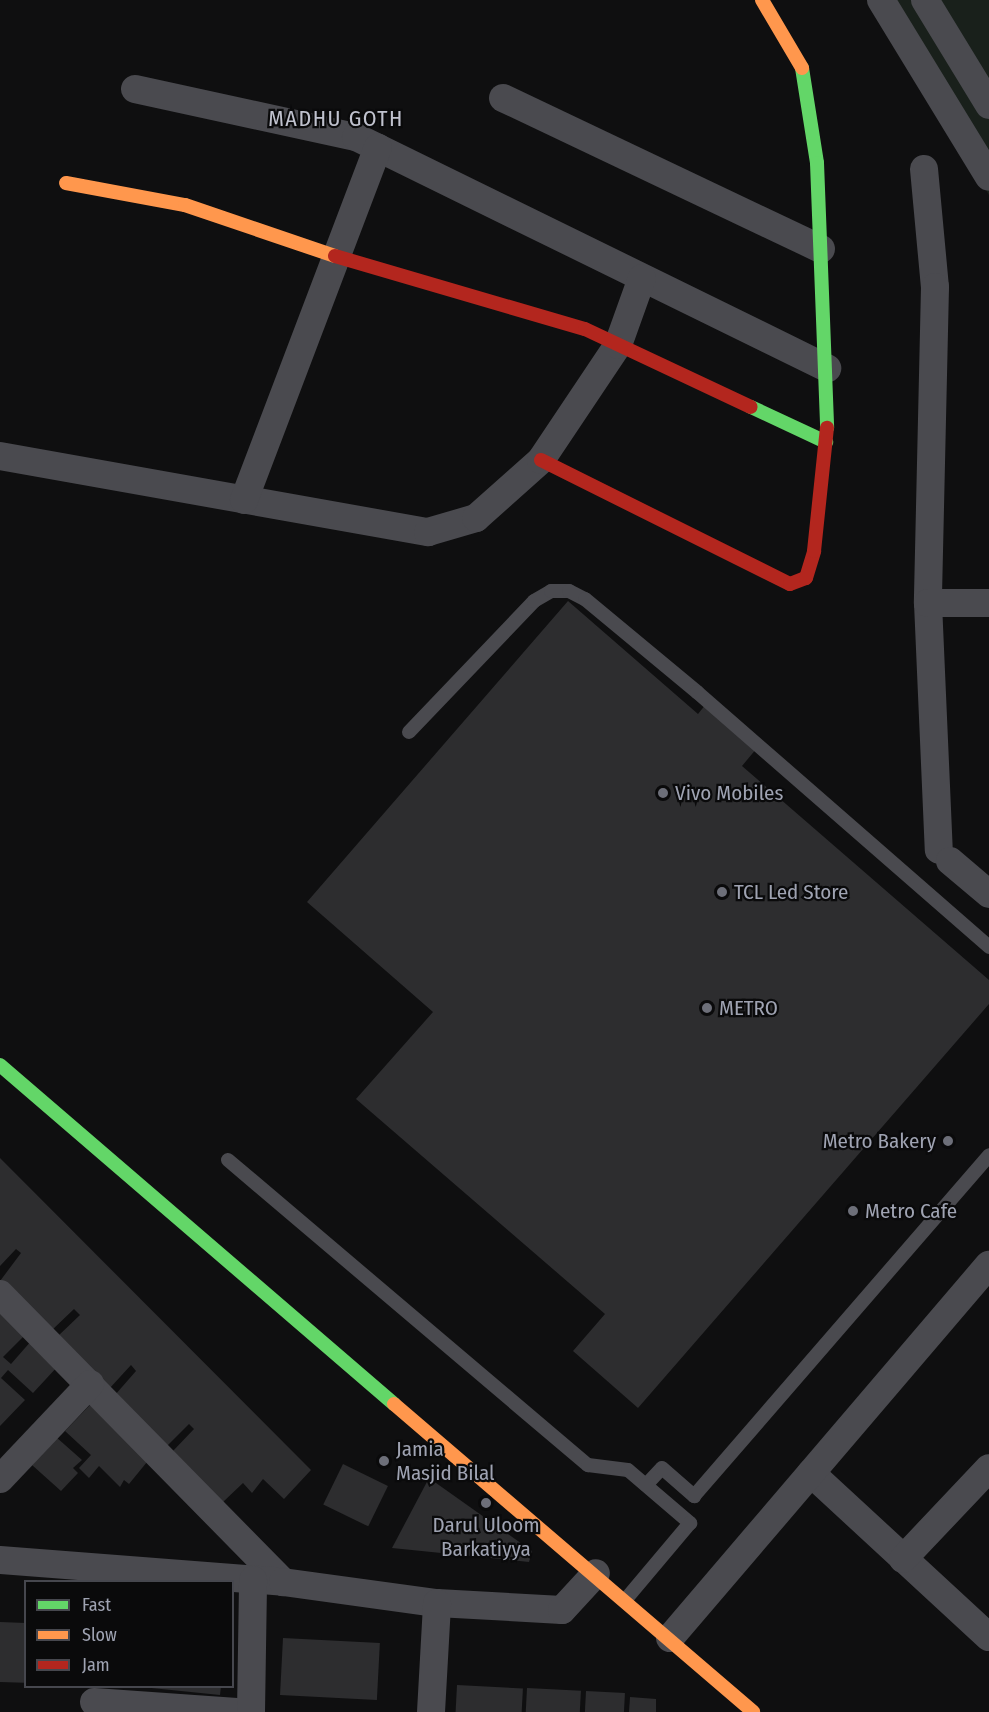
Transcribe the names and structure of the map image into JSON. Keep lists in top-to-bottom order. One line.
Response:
{"districts":["MADHU GOTH"],"places":["Vivo Mobiles","TCL Led Store","METRO","Metro Bakery","Metro Cafe","Jamia Masjid Bilal","Darul Uloom Barkatiyya"],"legend":["Fast","Slow","Jam"]}
